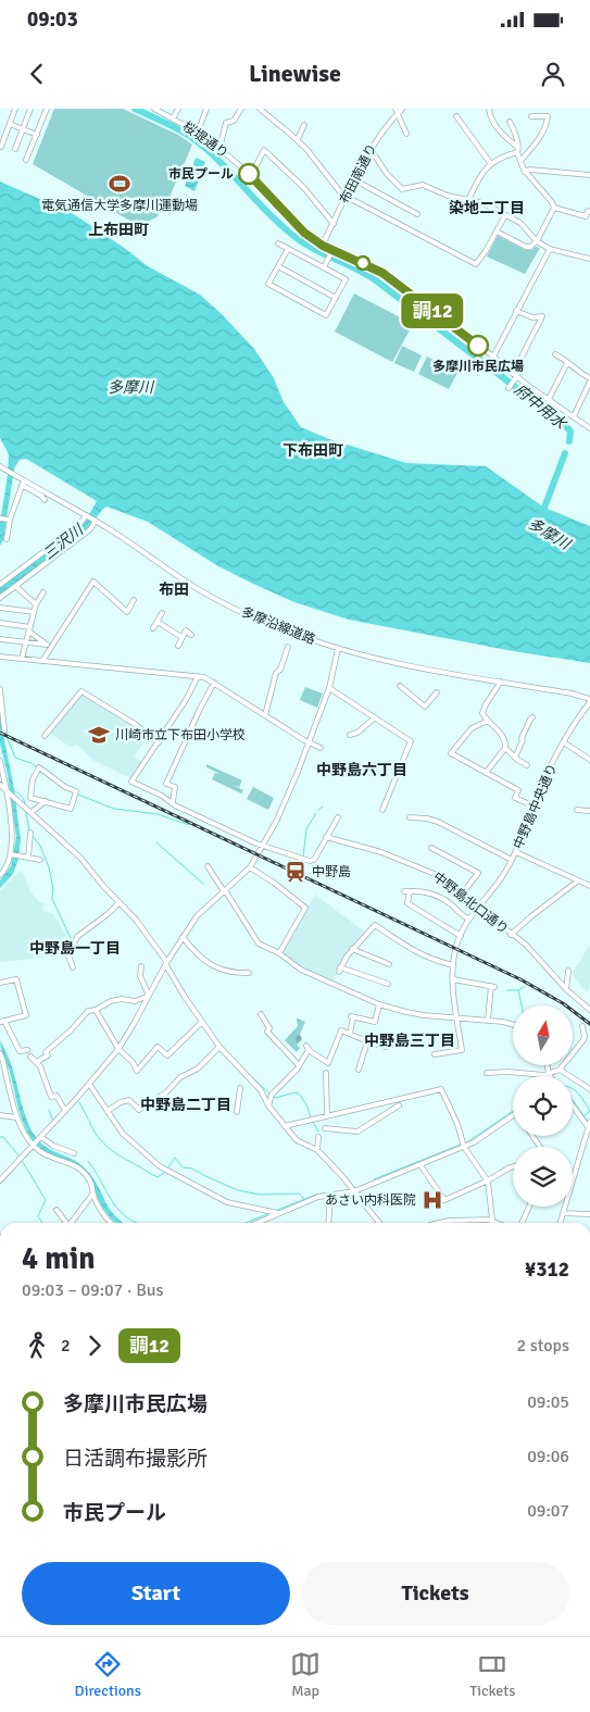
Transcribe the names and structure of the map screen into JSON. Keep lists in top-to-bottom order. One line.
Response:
{"streets":{"street":["桜堤通り","布田南通り","多摩沿線道路","中野島中央通り","中野島北口通り"]},"crossings":[["桜堤通り","布田南通り"],["多摩沿線道路","中野島中央通り"],["中野島中央通り","中野島北口通り"]],"districts":["染地二丁目","上布田町","下布田町","布田","中野島六丁目","中野島一丁目","中野島三丁目","中野島二丁目"],"water":["多摩川","府中用水","三沢川"],"places":{"other":["市民プール","多摩川市民広場"],"sports":["電気通信大学多摩川運動場"],"school or university":["川崎市立下布田小学校"],"station":["中野島"],"hospital":["あさい内科医院"]},"lines":["bus line 調12"],"north":"top","page":{"status":"09:03","header":"Linewise","on_map":"調12","heading":["4 min","09:03 – 09:07 · Bus","¥312"],"legs":["2","調12","2 stops"],"list":[{"name":"多摩川市民広場","value":"09:05"},{"name":"日活調布撮影所","value":"09:06"},{"name":"市民プール","value":"09:07"}],"buttons":["Start","Tickets"],"tabs":["Directions","Map","Tickets"]}}
